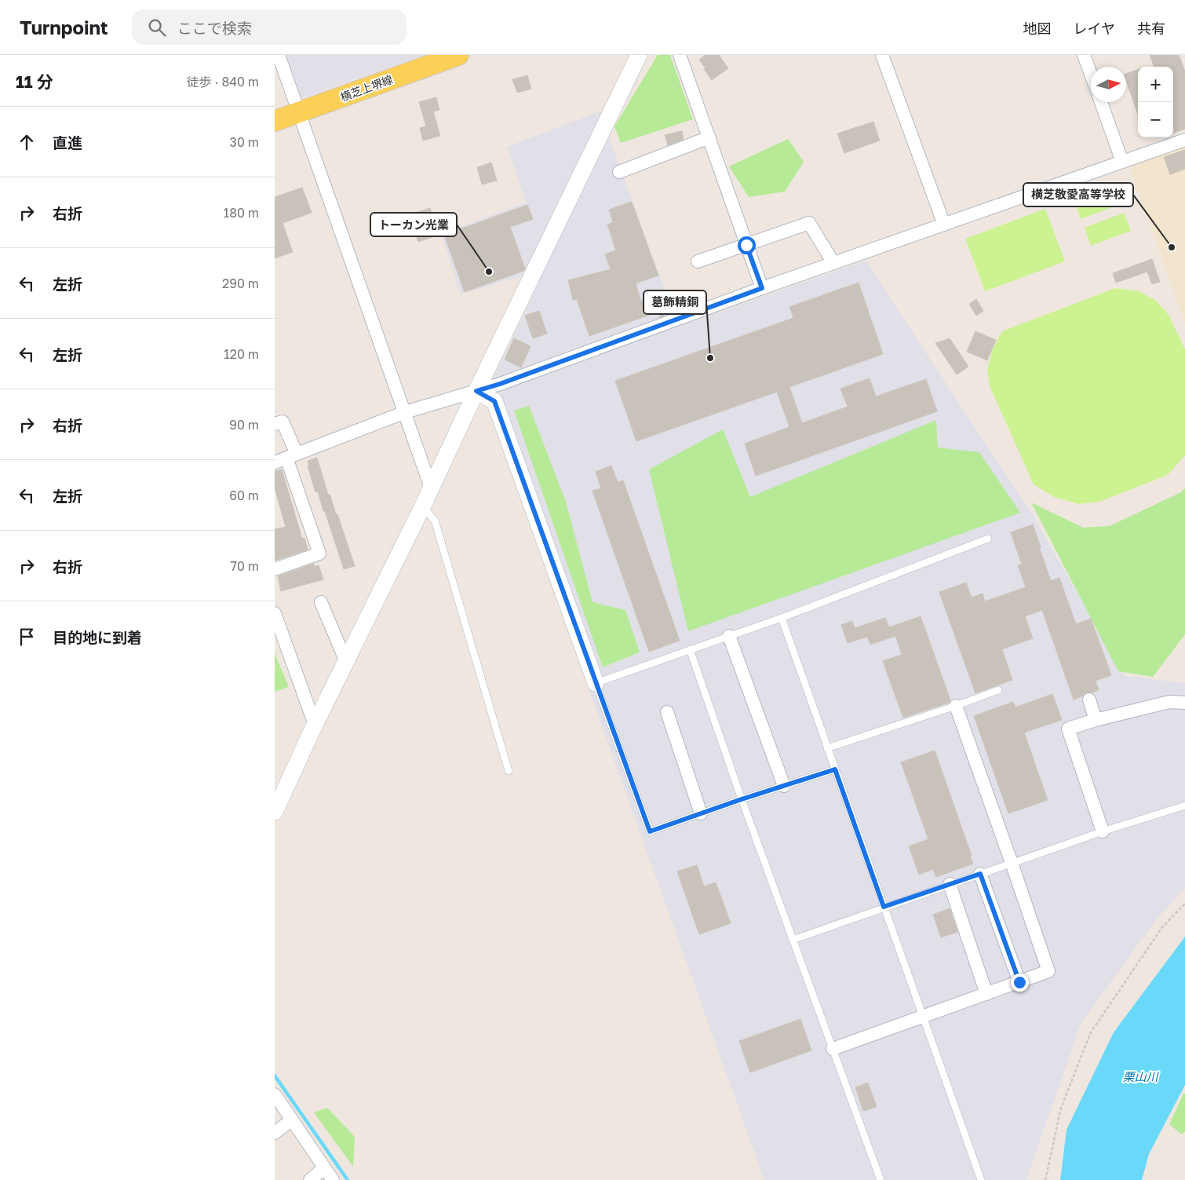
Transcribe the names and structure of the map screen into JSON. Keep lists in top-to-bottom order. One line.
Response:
{"streets":{"main road":["横芝上堺線"]},"water":["栗山川"],"places":["横芝敬愛高等学校","トーカン光業","葛飾精銅"],"north":"right","page":{"header":"Turnpoint","search":"ここで検索","nav":["地図","レイヤ","共有"],"heading":["11 分","徒歩 · 840 m"],"map_buttons":["+","−"],"list":[["直進","30 m"],["右折","180 m"],["左折","290 m"],["左折","120 m"],["右折","90 m"],["左折","60 m"],["右折","70 m"],"目的地に到着"]}}
